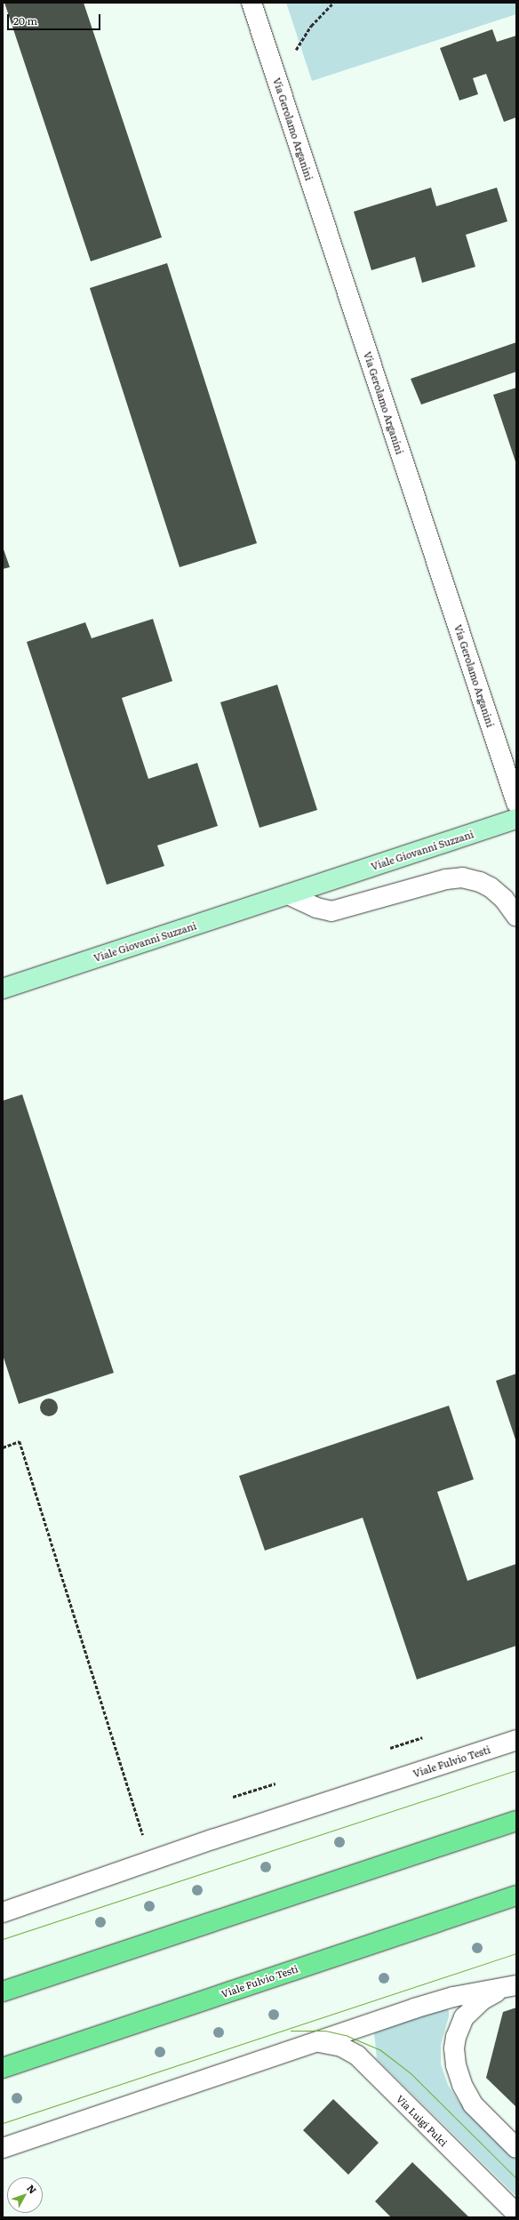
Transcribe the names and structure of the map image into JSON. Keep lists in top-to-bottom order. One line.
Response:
{"streets":{"main road":["Viale Fulvio Testi"],"street":["Via Gerolamo Arganini","Viale Giovanni Suzzani","Via Luigi Pulci"]},"scale_bar":"20 m","north":"top right"}
